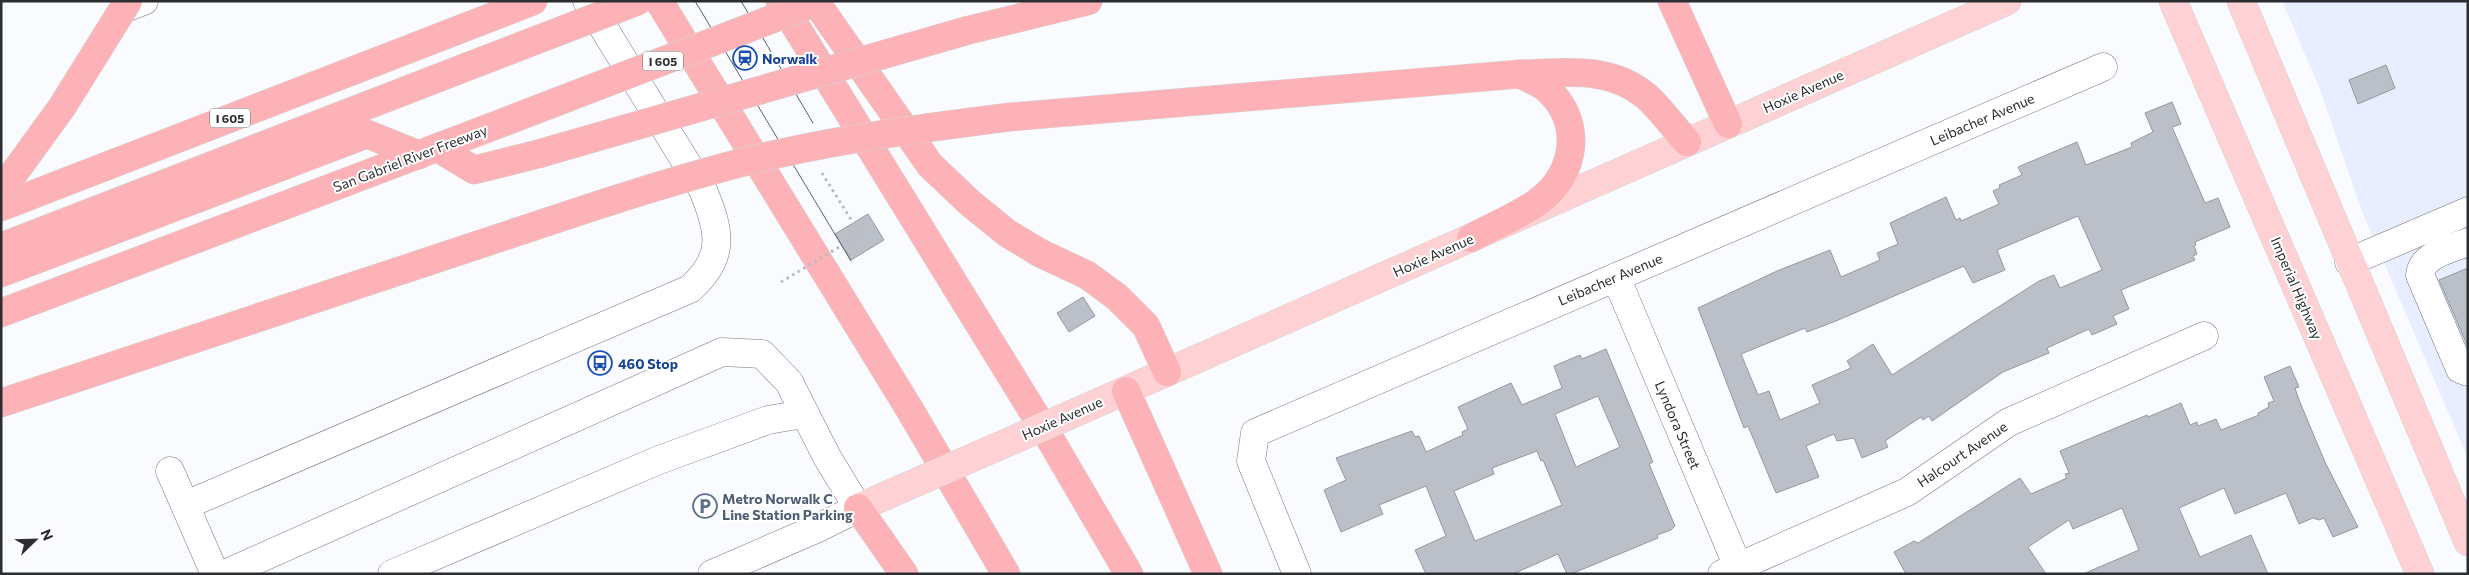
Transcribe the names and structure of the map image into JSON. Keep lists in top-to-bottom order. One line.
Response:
{"streets":{"highway":["I 605","San Gabriel River Freeway"],"main road":["Hoxie Avenue","Imperial Highway"],"street":["Leibacher Avenue","Lyndora Street","Halcourt Avenue"]},"crossings":[["Leibacher Avenue","Lyndora Street"],["Lyndora Street","Halcourt Avenue"]],"places":{"station":["Norwalk"],"bus stop":["460 Stop"],"parking":["Metro Norwalk C Line Station Parking"]},"north":"top right"}
